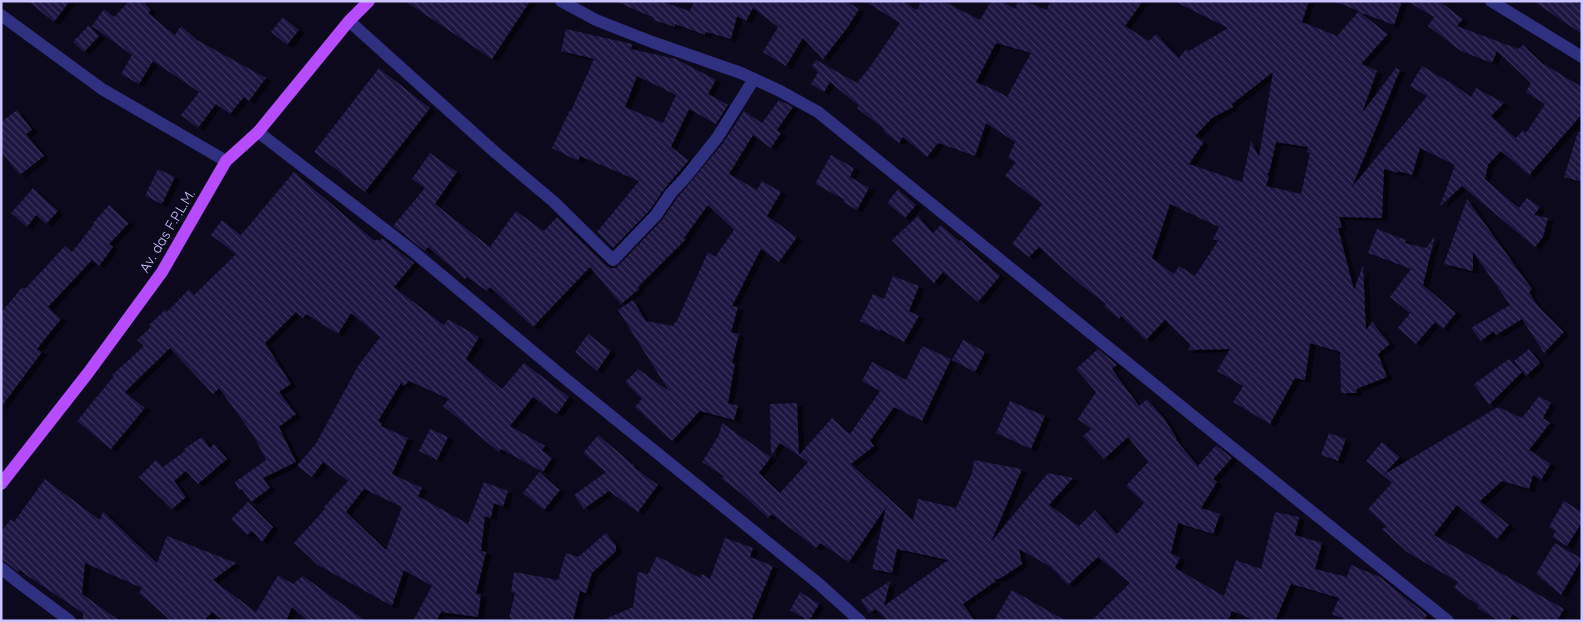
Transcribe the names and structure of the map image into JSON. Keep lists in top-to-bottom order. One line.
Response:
{"streets":{"main road":["Av. das F.P.L.M."]}}
